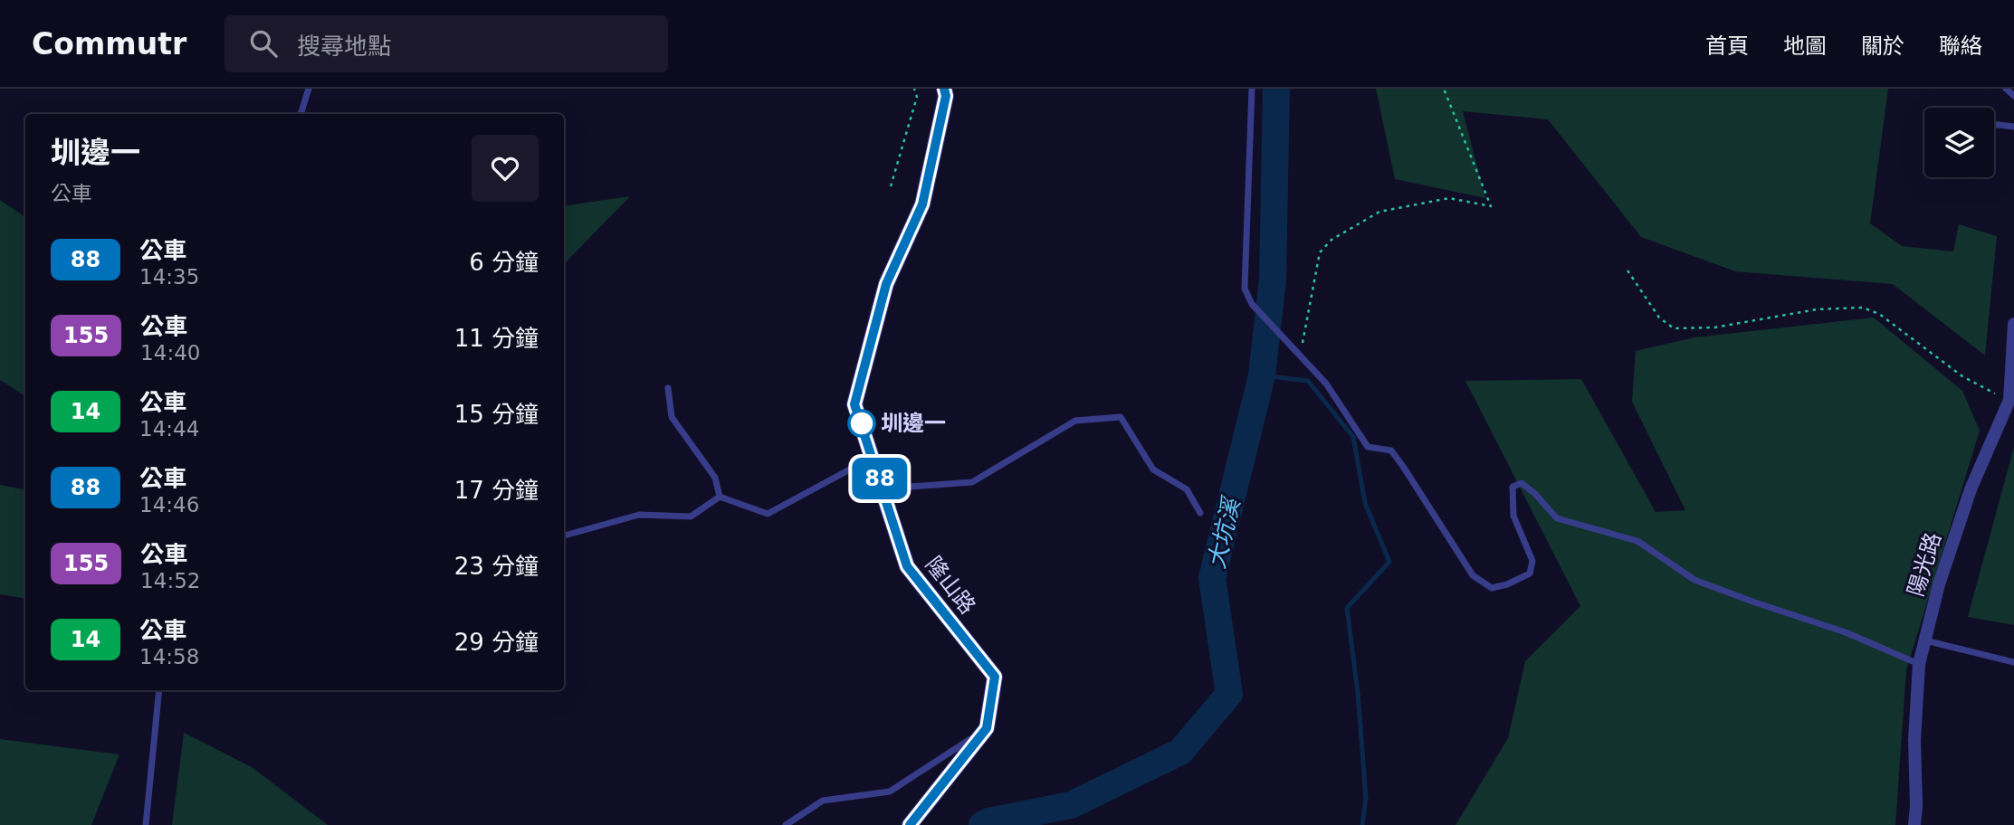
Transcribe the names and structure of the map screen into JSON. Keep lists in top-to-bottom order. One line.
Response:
{"streets":{"street":["陽光路","隆山路"]},"water":["大坑溪"],"places":["圳邊一"],"lines":["bus line 88"],"page":{"header":"Commutr","search":"搜尋地點","nav":["首頁","地圖","關於","聯絡"],"on_map":"88","heading":["圳邊一","公車"],"list":[{"mark":"88","name":"公車","note":"14:35","value":"6 分鐘"},{"mark":"155","name":"公車","note":"14:40","value":"11 分鐘"},{"mark":"14","name":"公車","note":"14:44","value":"15 分鐘"},{"mark":"88","name":"公車","note":"14:46","value":"17 分鐘"},{"mark":"155","name":"公車","note":"14:52","value":"23 分鐘"},{"mark":"14","name":"公車","note":"14:58","value":"29 分鐘"}]}}
